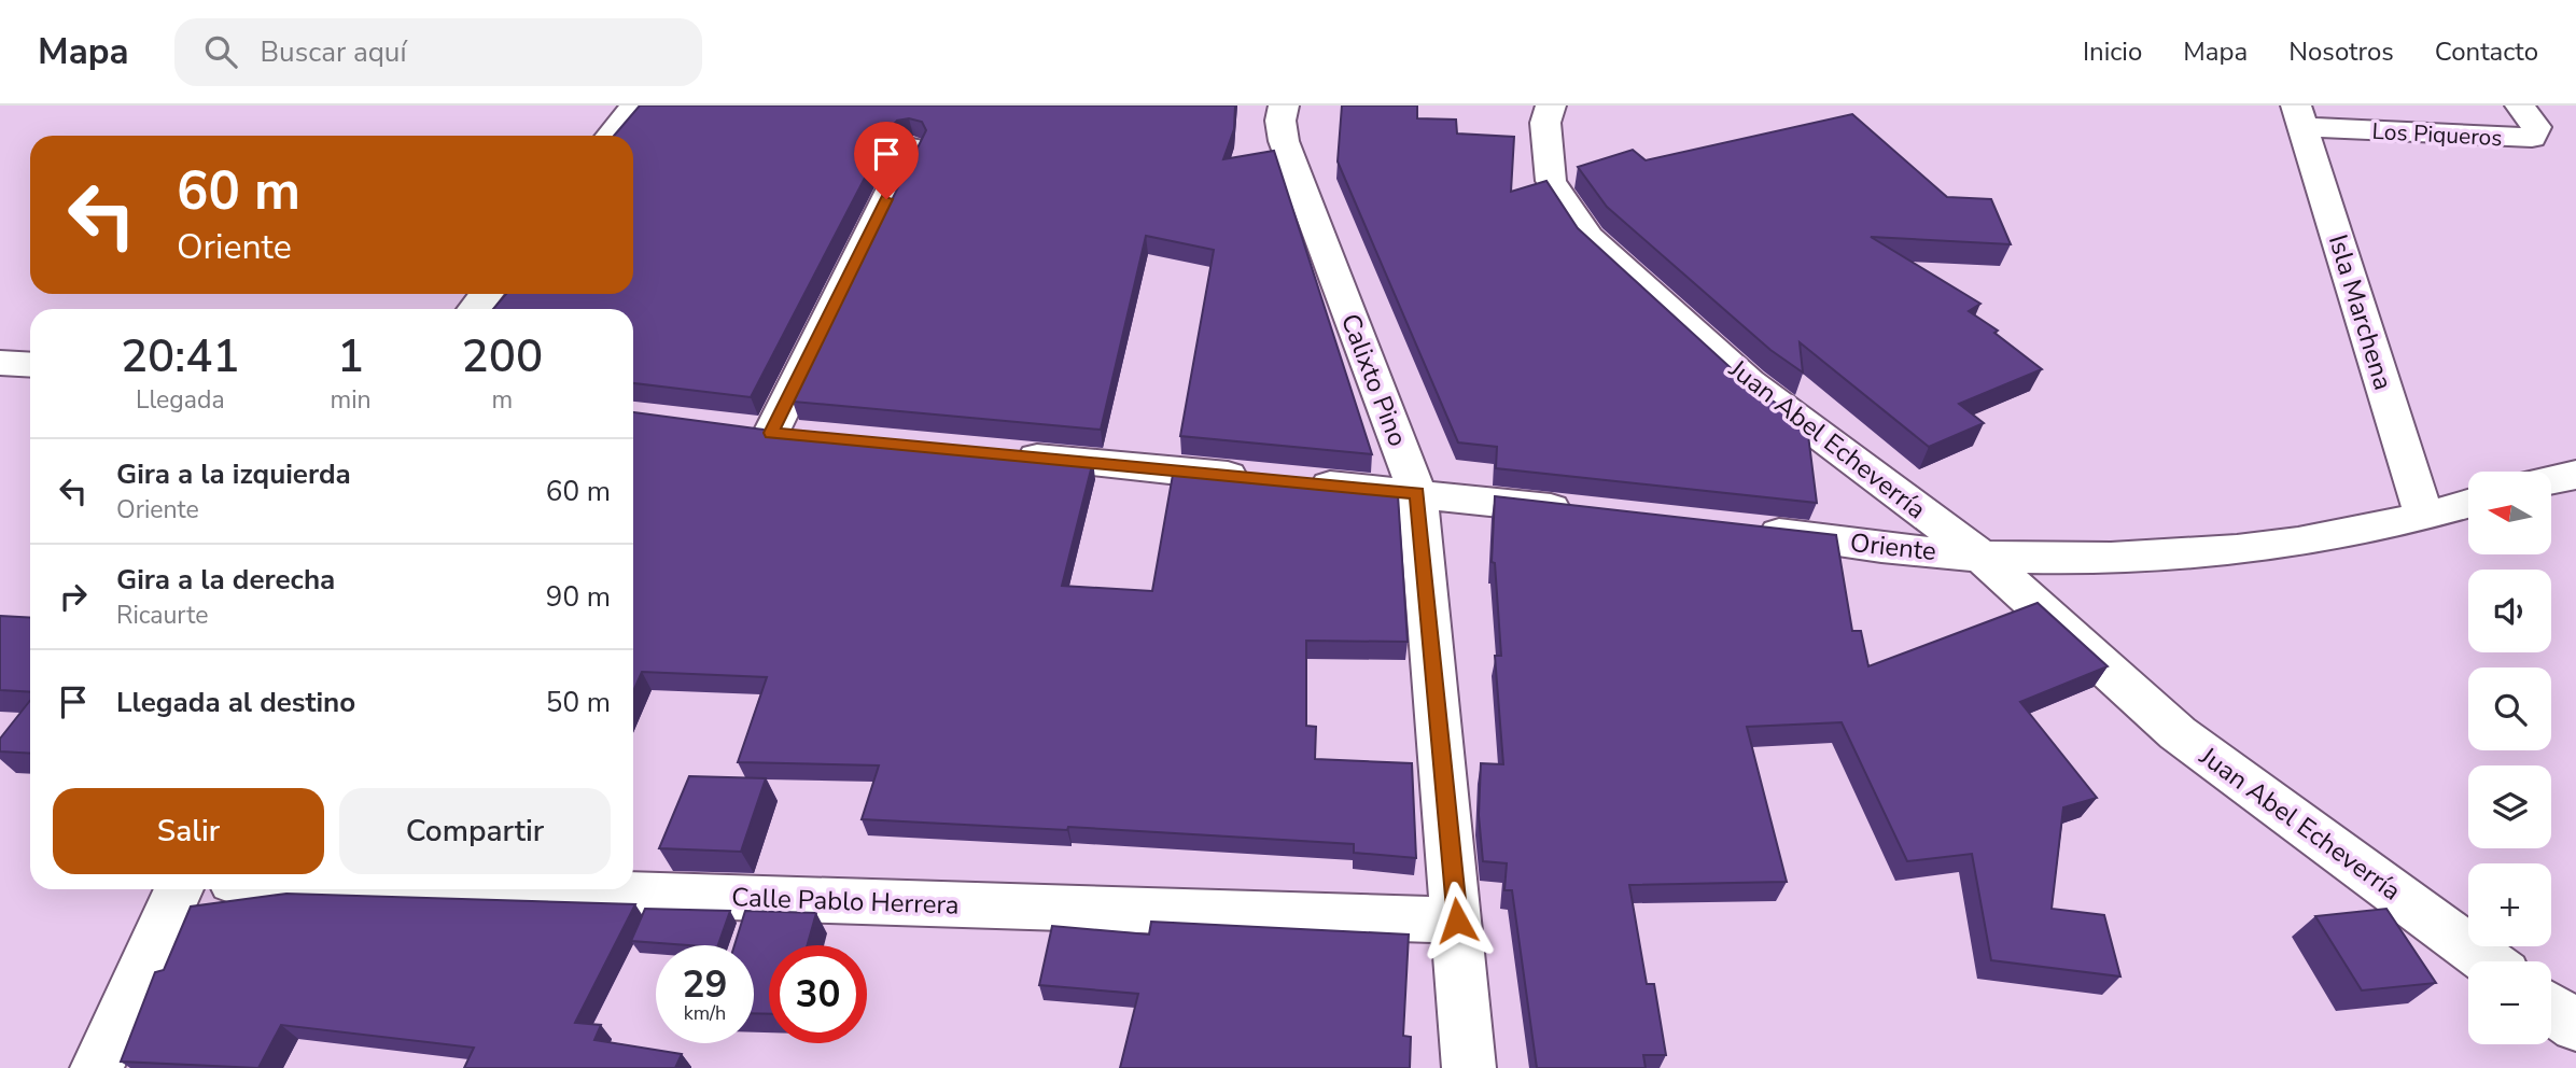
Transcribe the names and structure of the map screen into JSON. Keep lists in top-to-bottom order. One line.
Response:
{"streets":{"street":["Los Piqueros","Isla Marchena","Calixto Pino","Juan Abel Echeverría","Oriente","Calle Pablo Herrera"]},"crossings":[["Los Piqueros","Isla Marchena"],["Isla Marchena","Oriente"],["Calixto Pino","Calle Pablo Herrera"],["Juan Abel Echeverría","Oriente"]],"north":"left","page":{"header":"Mapa","search":"Buscar aquí","nav":["Inicio","Mapa","Nosotros","Contacto"],"turn":["60 m","Oriente"],"eta":["20:41","Llegada","1","min","200","m"],"list":[{"name":"Gira a la izquierda","note":"Oriente","value":"60 m"},{"name":"Gira a la derecha","note":"Ricaurte","value":"90 m"},{"name":"Llegada al destino","value":"50 m"}],"map_buttons":["+","−"],"buttons":["Salir","Compartir"],"speed":"29 km/h","limit":"30"}}
